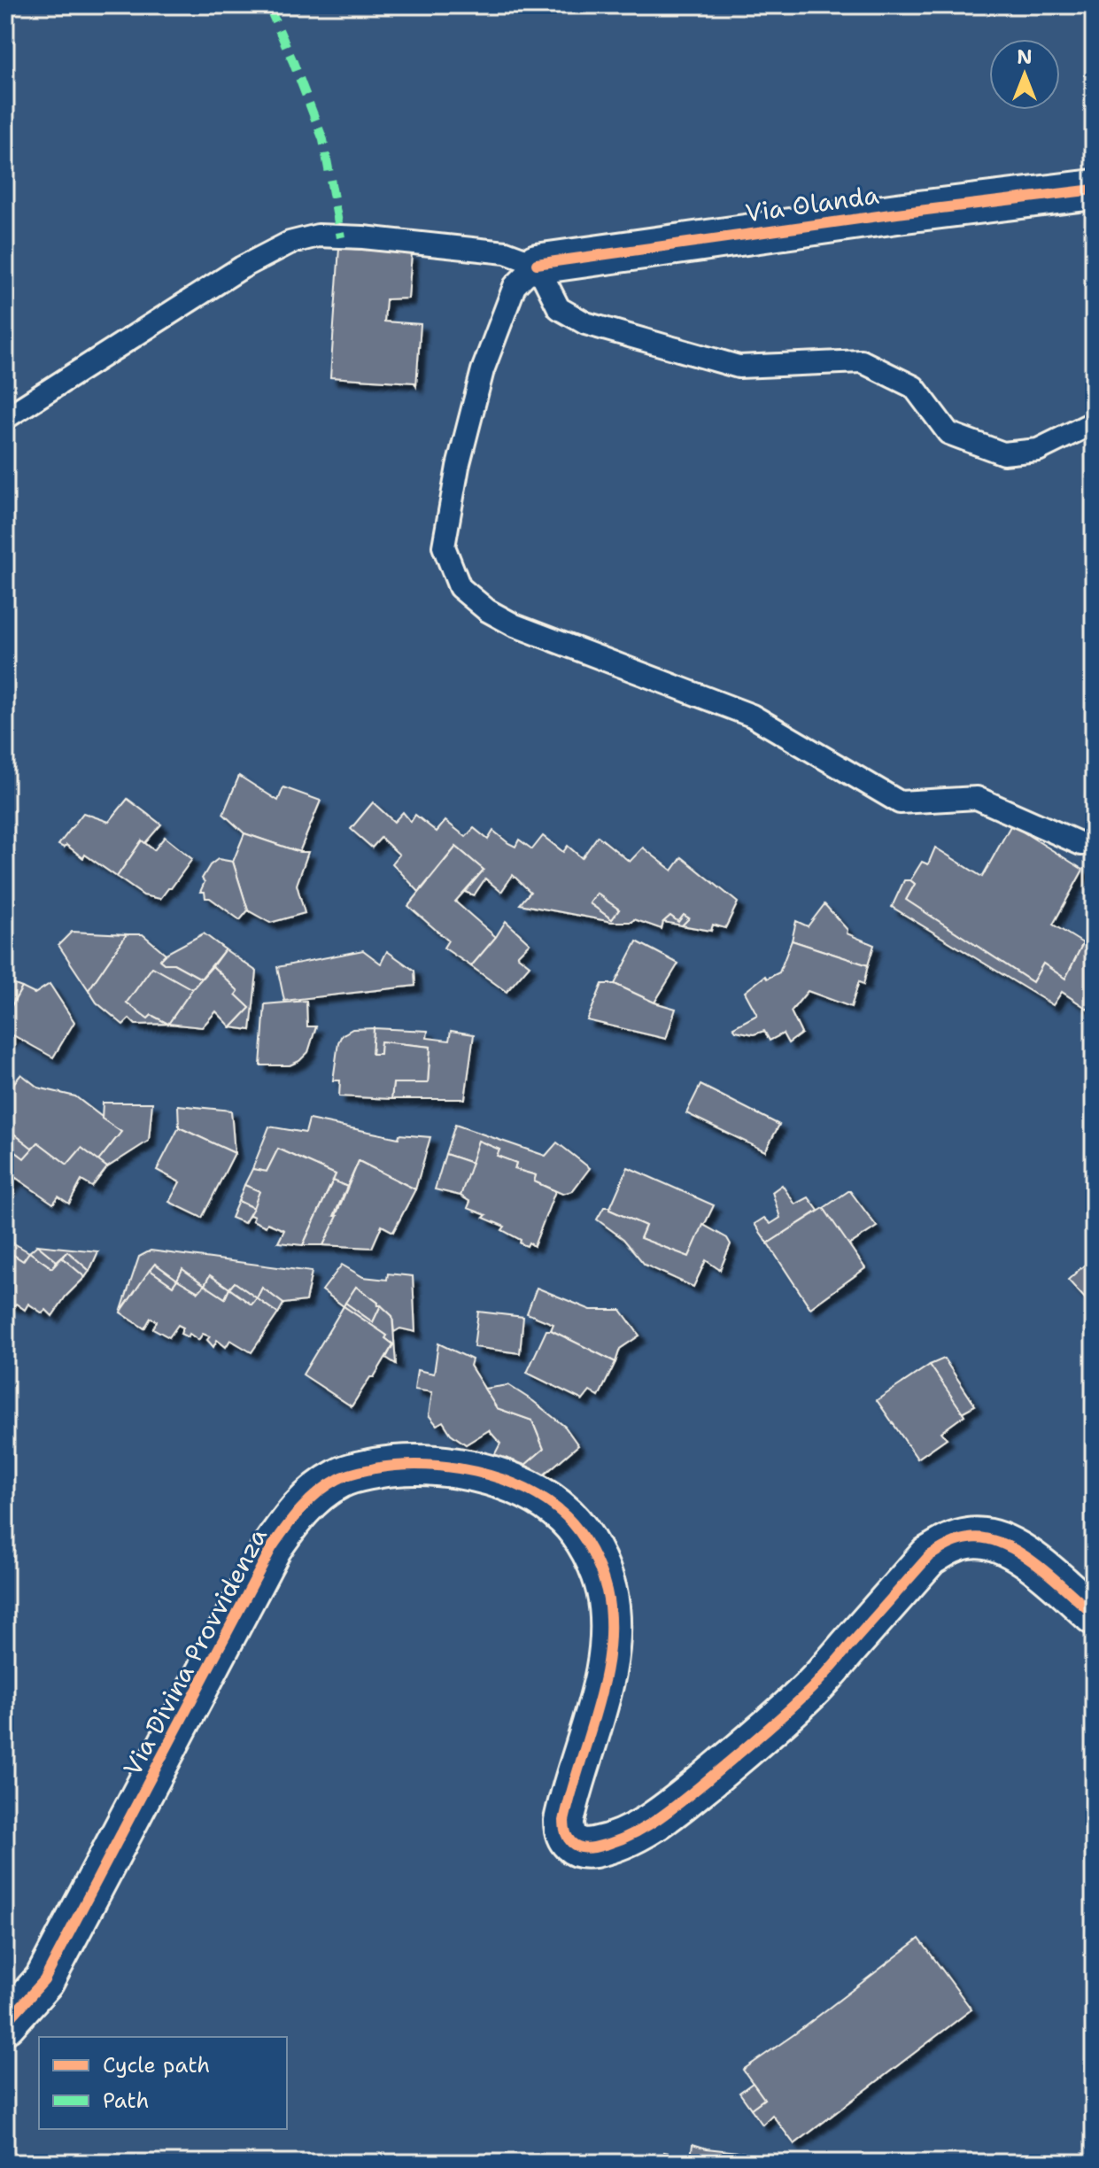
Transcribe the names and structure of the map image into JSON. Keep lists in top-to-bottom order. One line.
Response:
{"streets":{"street":["Via Olanda","Via Divina Provvidenza"]},"legend":["Cycle path","Path"],"north":"top"}
